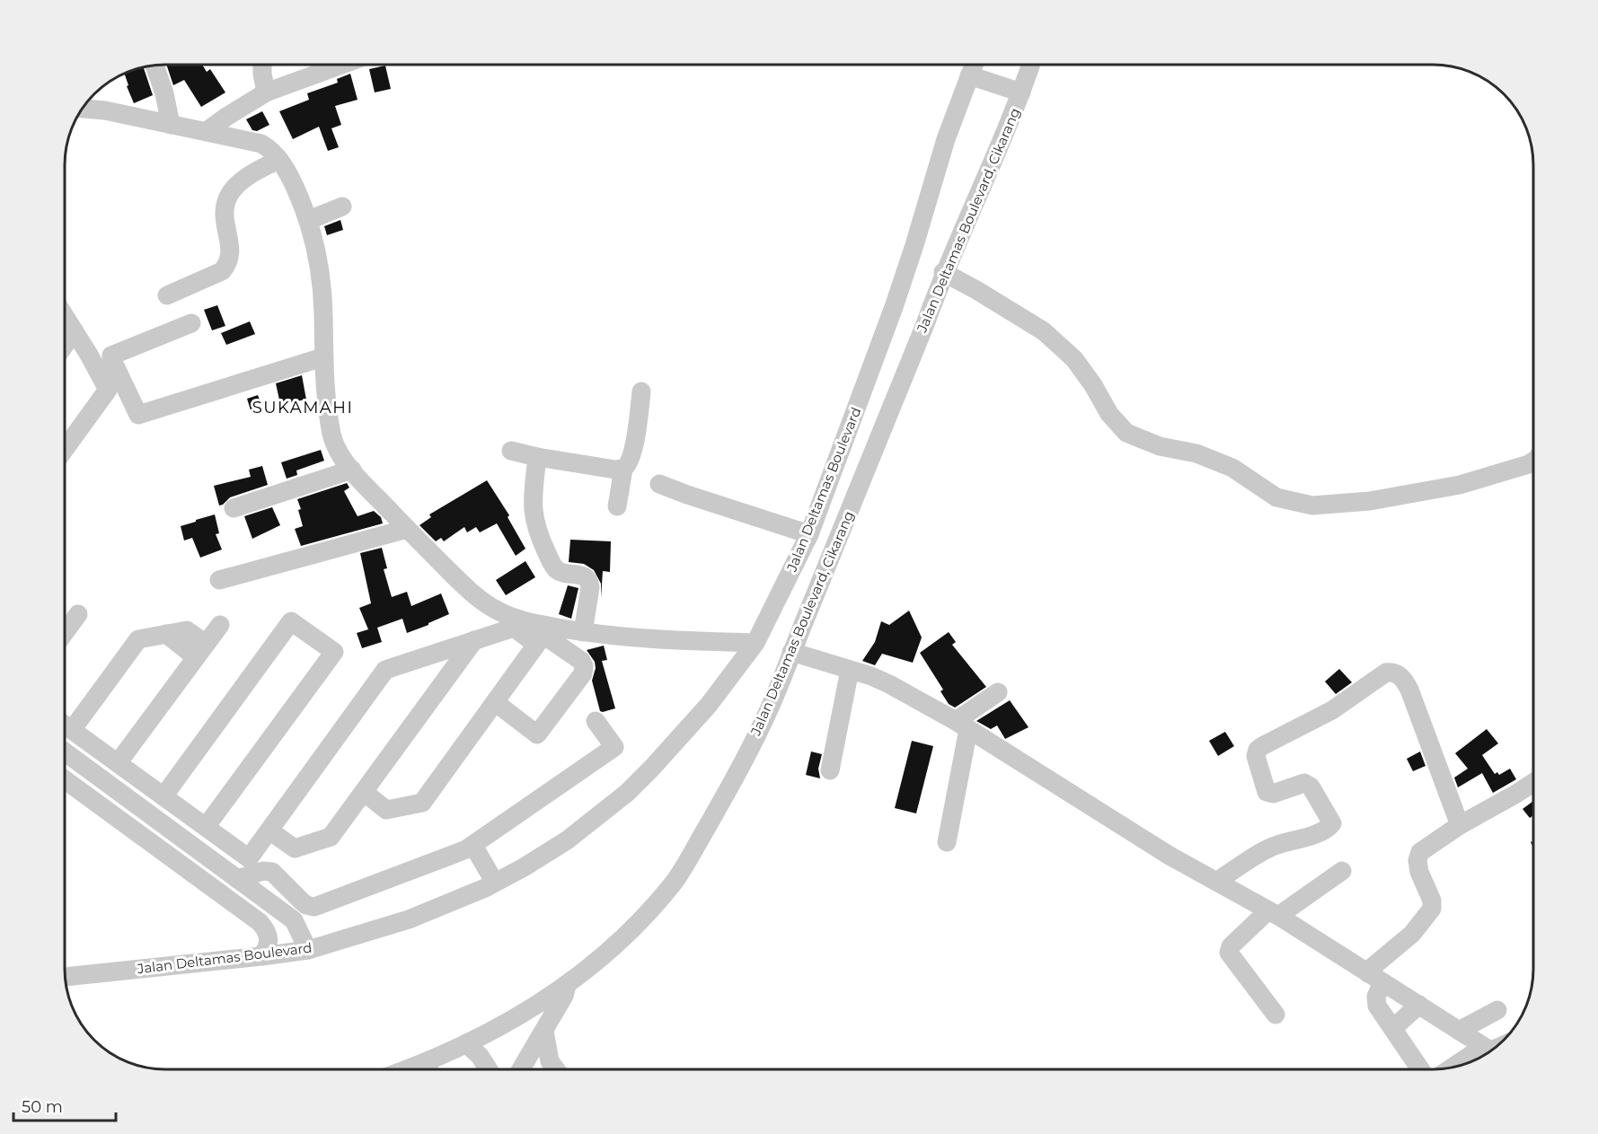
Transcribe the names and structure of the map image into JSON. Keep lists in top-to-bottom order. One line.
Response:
{"streets":{"street":["Jalan Deltamas Boulevard, Cikarang","Jalan Deltamas Boulevard"]},"districts":["SUKAMAHI"],"scale_bar":"50 m"}
